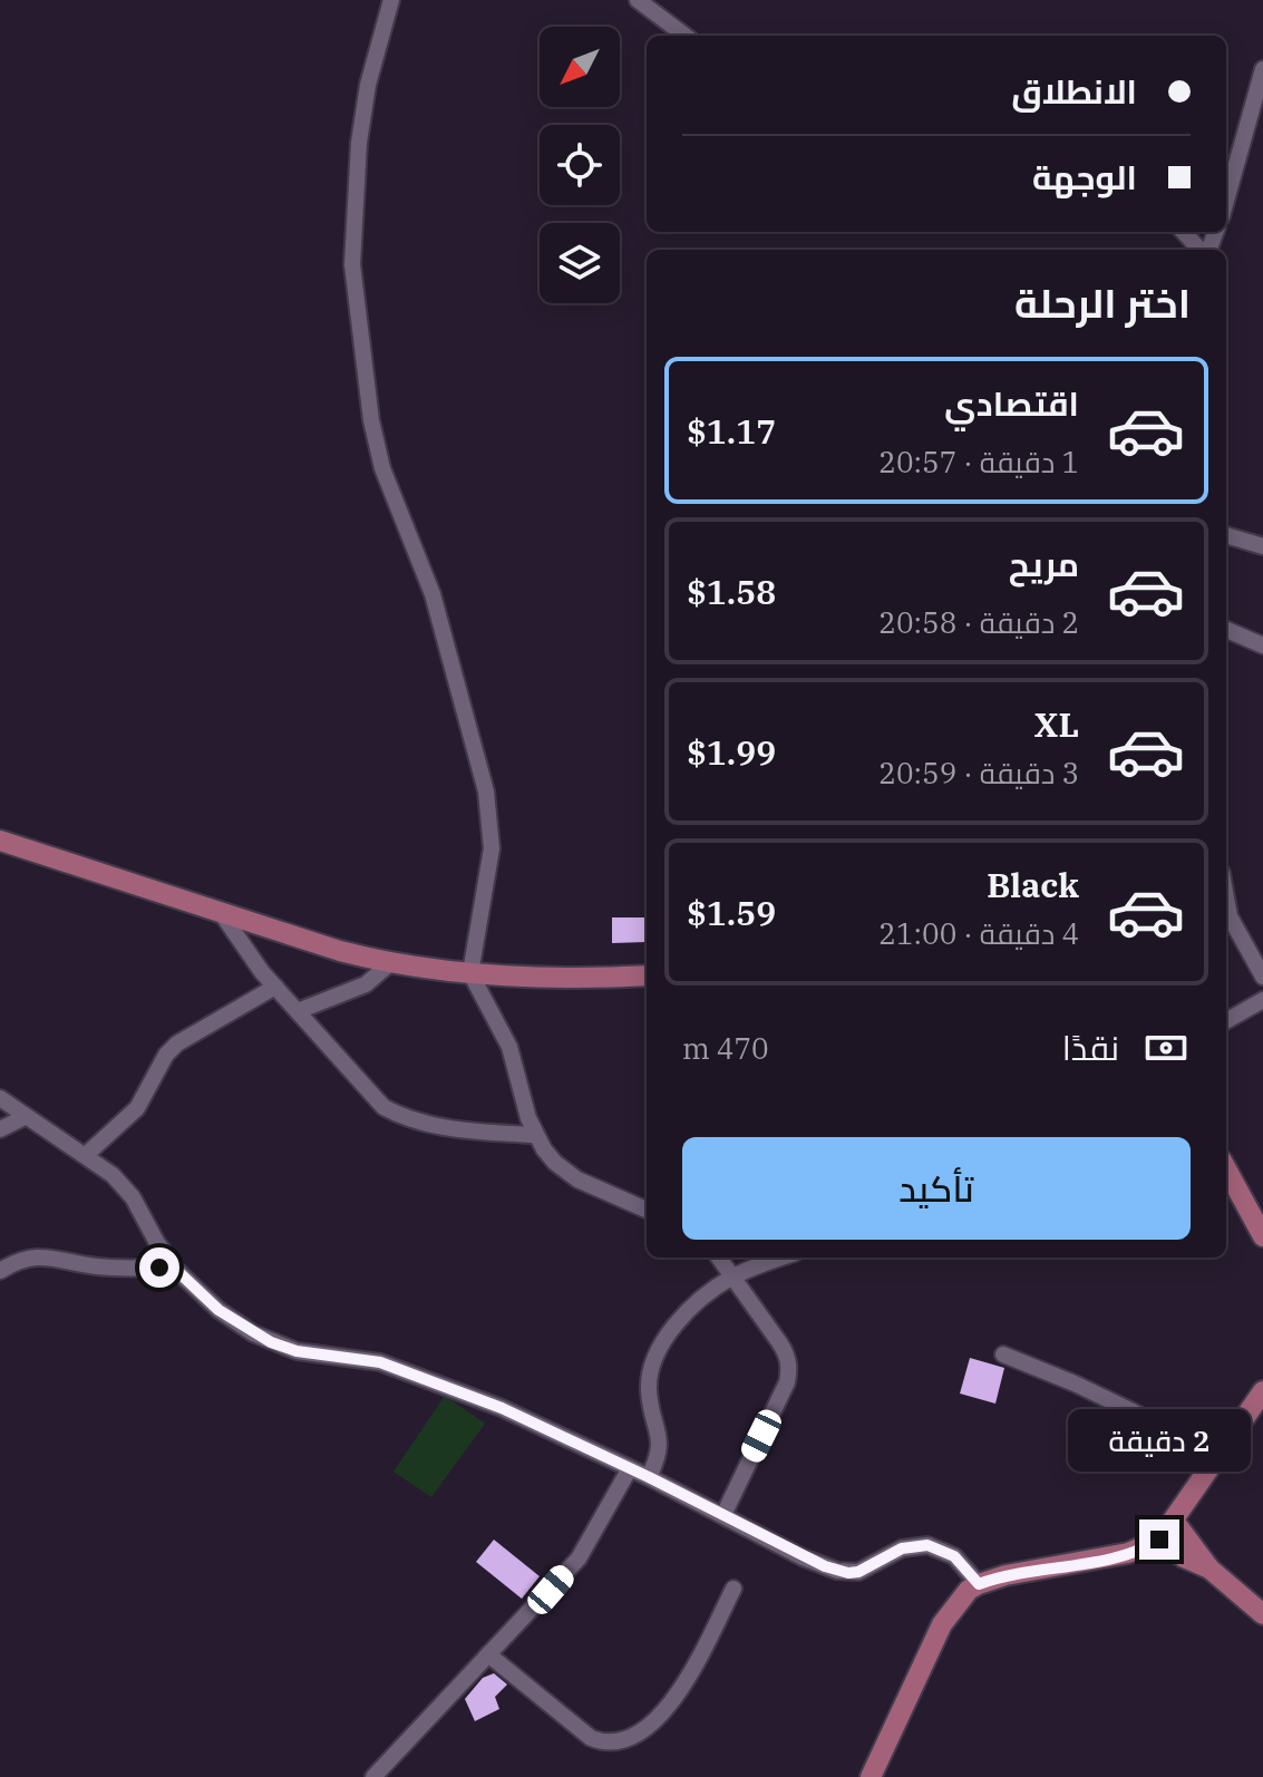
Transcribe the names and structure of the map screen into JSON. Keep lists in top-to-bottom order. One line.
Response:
{"north":"bottom left","page":{"banner":["الانطلاق","الوجهة"],"heading":"اختر الرحلة","list":[{"name":"اقتصادي","note":"1 دقيقة · 20:57","value":"$1.17"},{"name":"مريح","note":"2 دقيقة · 20:58","value":"$1.58"},{"name":"XL","note":"3 دقيقة · 20:59","value":"$1.99"},{"name":"Black","note":"4 دقيقة · 21:00","value":"$1.59"}],"pay":["نقدًا","470 m"],"buttons":"تأكيد","bubble":"2 دقيقة"}}
